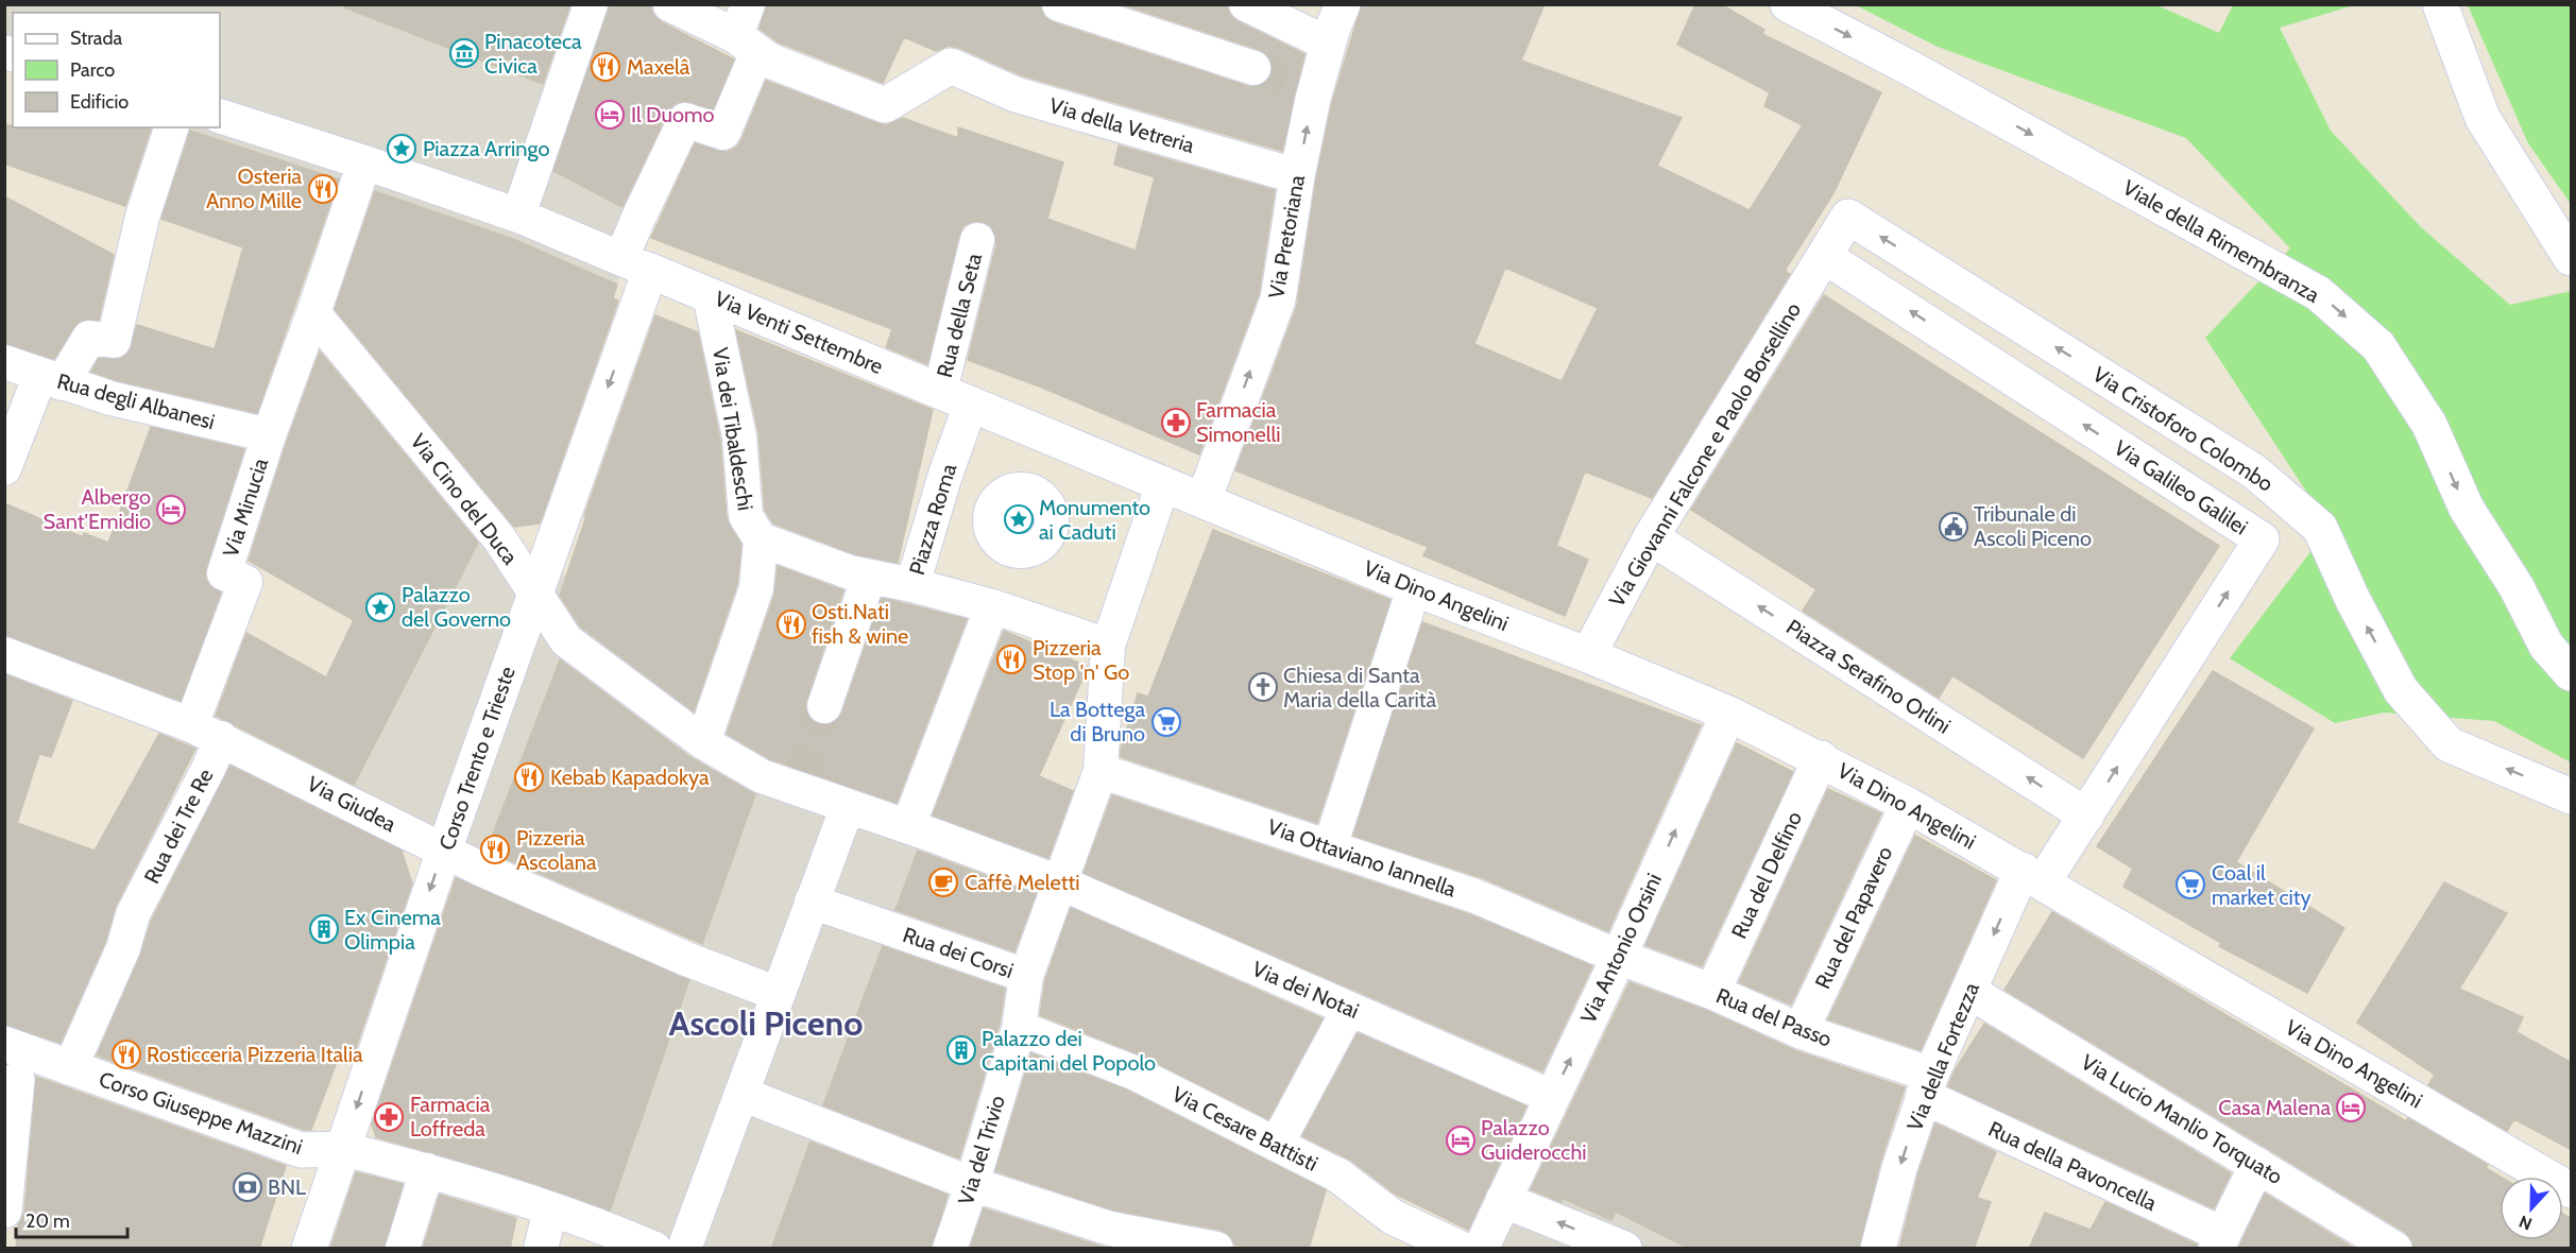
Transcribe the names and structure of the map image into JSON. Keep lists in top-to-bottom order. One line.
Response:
{"streets":{"street":["Via della Vetreria","Via Pretoriana","Viale della Rimembranza","Rua della Seta","Via Venti Settembre","Rua degli Albanesi","Via dei Tibaldeschi","Via Cristoforo Colombo","Via Giovanni Falcone e Paolo Borsellino","Via Galileo Galilei","Via Cino del Duca","Via Minucia","Piazza Roma","Via Dino Angelini","Piazza Serafino Orlini","Corso Trento e Trieste","Via Giudea","Rua dei Tre Re","Via Ottaviano Iannella","Rua del Delfino","Rua del Papavero","Via Antonio Orsini","Rua dei Corsi","Via dei Notai","Rua del Passo","Via della Fortezza","Corso Giuseppe Mazzini","Via Lucio Manlio Torquato","Via Cesare Battisti","Via del Trivio","Rua della Pavoncella"]},"crossings":[["Via della Vetreria","Via Pretoriana"],["Via Pretoriana","Via Dino Angelini"],["Rua della Seta","Via Venti Settembre"],["Rua della Seta","Piazza Roma"],["Via Venti Settembre","Via dei Tibaldeschi"],["Via Venti Settembre","Piazza Roma"],["Via Venti Settembre","Corso Trento e Trieste"],["Rua degli Albanesi","Via Minucia"],["Via dei Tibaldeschi","Via Cino del Duca"],["Via Cristoforo Colombo","Via Giovanni Falcone e Paolo Borsellino"],["Via Cristoforo Colombo","Via Galileo Galilei"],["Via Giovanni Falcone e Paolo Borsellino","Via Galileo Galilei"],["Via Giovanni Falcone e Paolo Borsellino","Via Dino Angelini"],["Via Giovanni Falcone e Paolo Borsellino","Piazza Serafino Orlini"],["Via Galileo Galilei","Via Dino Angelini"],["Via Galileo Galilei","Piazza Serafino Orlini"],["Via Galileo Galilei","Via della Fortezza"],["Via Cino del Duca","Via Minucia"],["Via Cino del Duca","Corso Trento e Trieste"],["Via Cino del Duca","Via dei Notai"],["Via Minucia","Via Giudea"],["Via Minucia","Rua dei Tre Re"],["Piazza Roma","Via del Trivio"],["Via Dino Angelini","Rua del Delfino"],["Via Dino Angelini","Rua del Papavero"],["Via Dino Angelini","Via Antonio Orsini"],["Via Dino Angelini","Via della Fortezza"],["Corso Trento e Trieste","Via Giudea"],["Corso Trento e Trieste","Corso Giuseppe Mazzini"],["Via Giudea","Rua dei Tre Re"],["Rua dei Tre Re","Corso Giuseppe Mazzini"],["Via Ottaviano Iannella","Via Antonio Orsini"],["Via Ottaviano Iannella","Rua del Passo"],["Via Ottaviano Iannella","Via del Trivio"],["Rua del Delfino","Rua del Passo"],["Rua del Papavero","Rua del Passo"],["Via Antonio Orsini","Via dei Notai"],["Via Antonio Orsini","Rua del Passo"],["Rua dei Corsi","Via del Trivio"],["Via dei Notai","Via del Trivio"],["Rua del Passo","Via della Fortezza"],["Rua del Passo","Rua della Pavoncella"],["Via della Fortezza","Via Lucio Manlio Torquato"],["Via della Fortezza","Rua della Pavoncella"],["Via Cesare Battisti","Via del Trivio"]],"one_way":["Via Pretoriana","Viale della Rimembranza","Via Cristoforo Colombo","Piazza Serafino Orlini","Via Antonio Orsini","Via della Fortezza"],"districts":["Ascoli Piceno"],"places":{"museum":["Pinacoteca Civica"],"restaurant":["Maxelâ","Osteria Anno Mille","Osti.Nati fish & wine","Pizzeria Stop 'n' Go","Kebab Kapadokya","Pizzeria Ascolana","Rosticceria Pizzeria Italia"],"hotel":["Il Duomo","Albergo Sant'Emidio","Casa Malena","Palazzo Guiderocchi"],"place":["Piazza Arringo","Monumento ai Caduti","Palazzo del Governo"],"pharmacy":["Farmacia Simonelli","Farmacia Loffreda"],"public building":["Tribunale di Ascoli Piceno"],"church":["Chiesa di Santa Maria della Carità"],"supermarket":["La Bottega di Bruno","Coal il market city"],"cafe":["Caffè Meletti"],"building":["Ex Cinema Olimpia","Palazzo dei Capitani del Popolo"],"bank":["BNL"]},"legend":["Strada","Parco","Edificio"],"scale_bar":"20 m","north":"bottom"}
